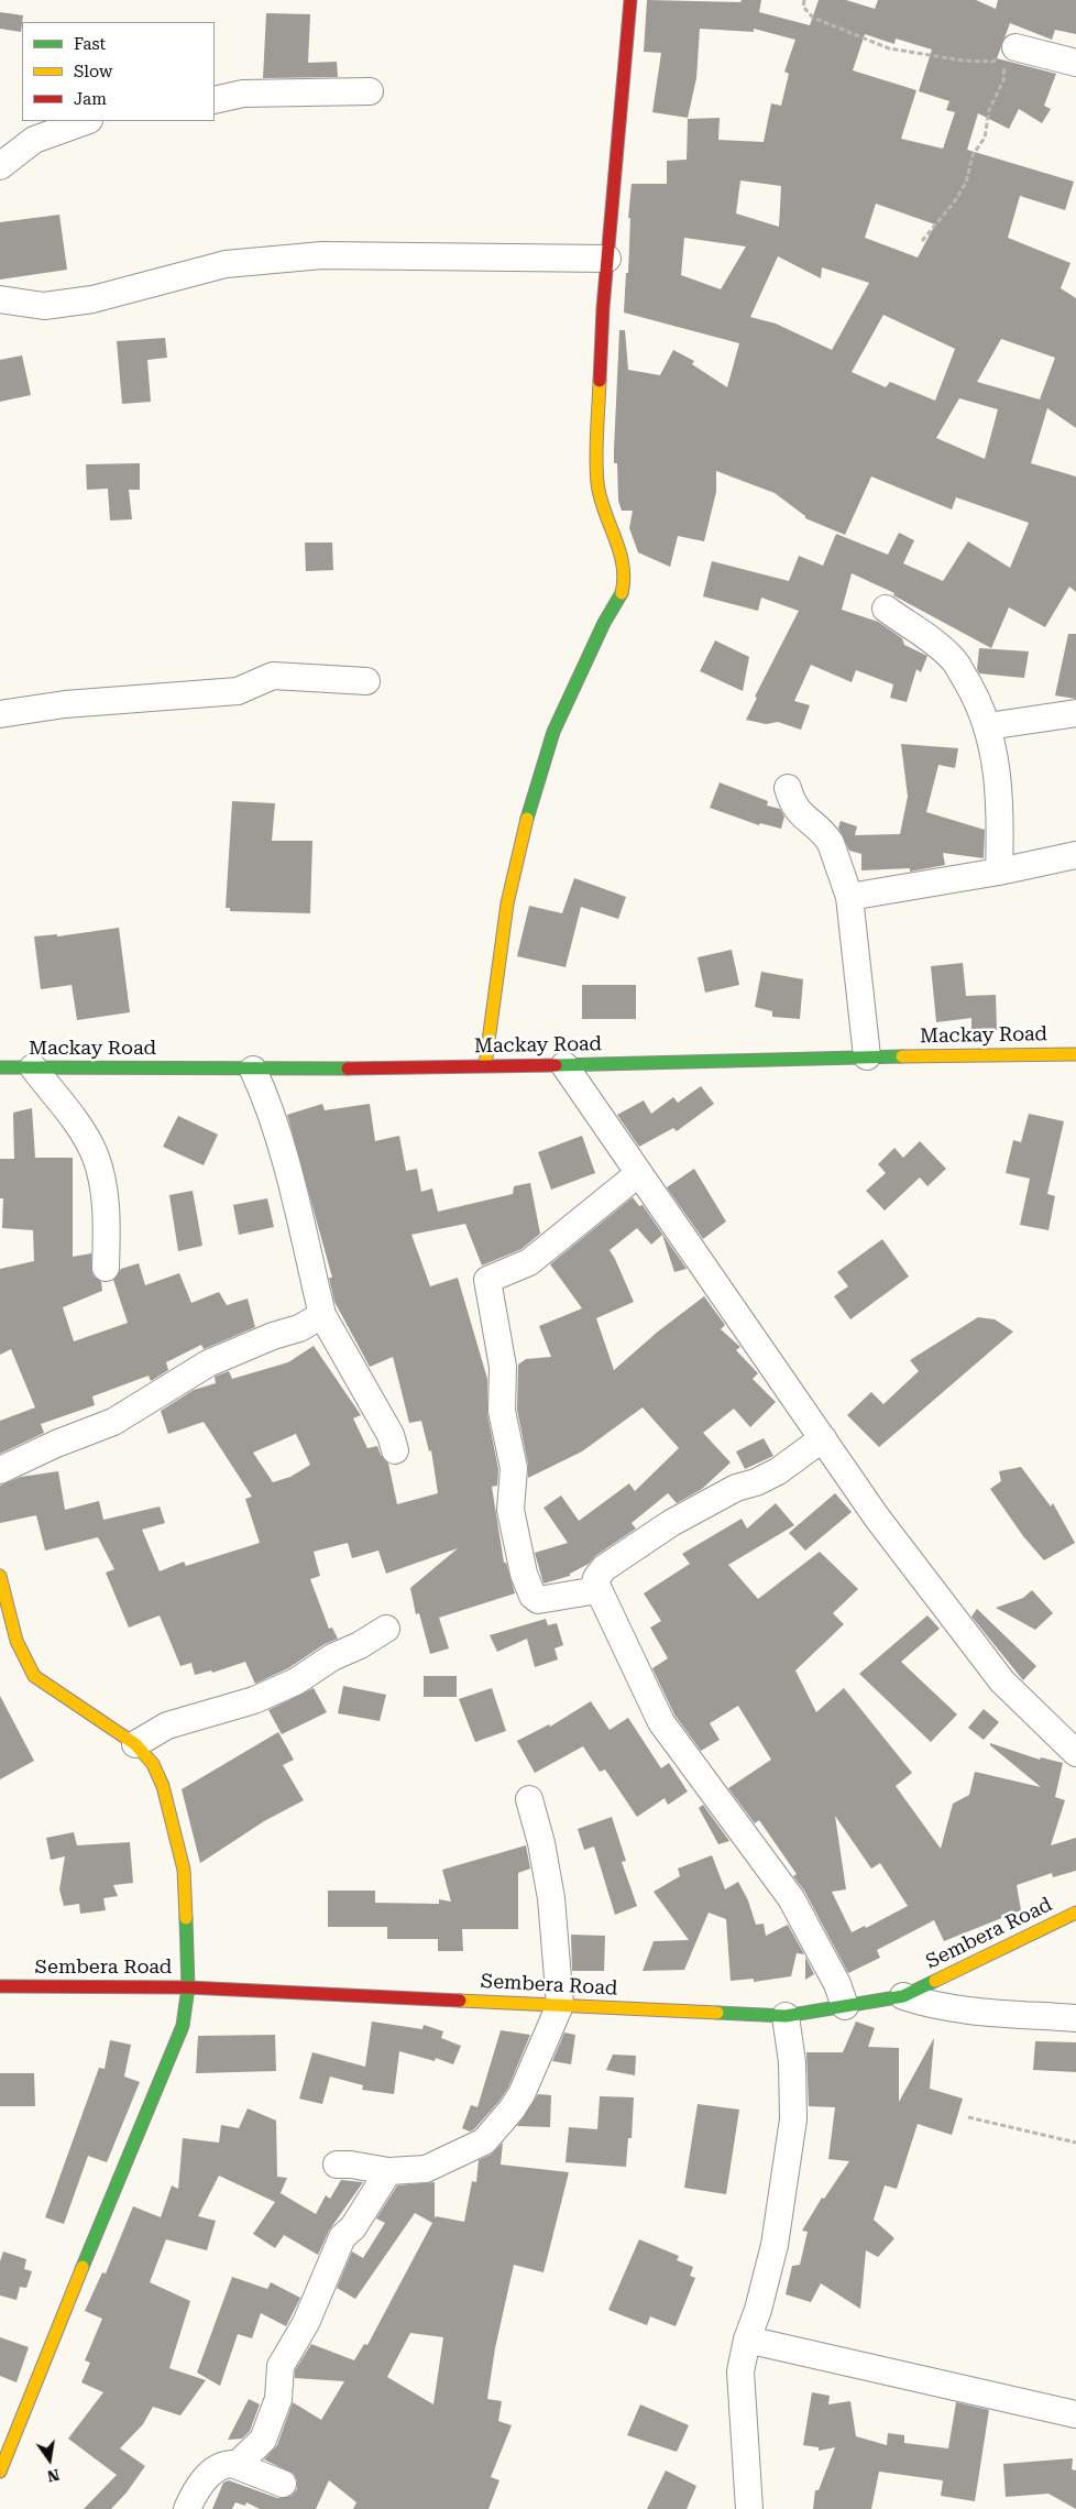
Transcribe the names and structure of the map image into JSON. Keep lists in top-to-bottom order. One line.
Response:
{"streets":{"street":["Mackay Road","Sembera Road"]},"legend":["Fast","Slow","Jam"],"north":"bottom"}
